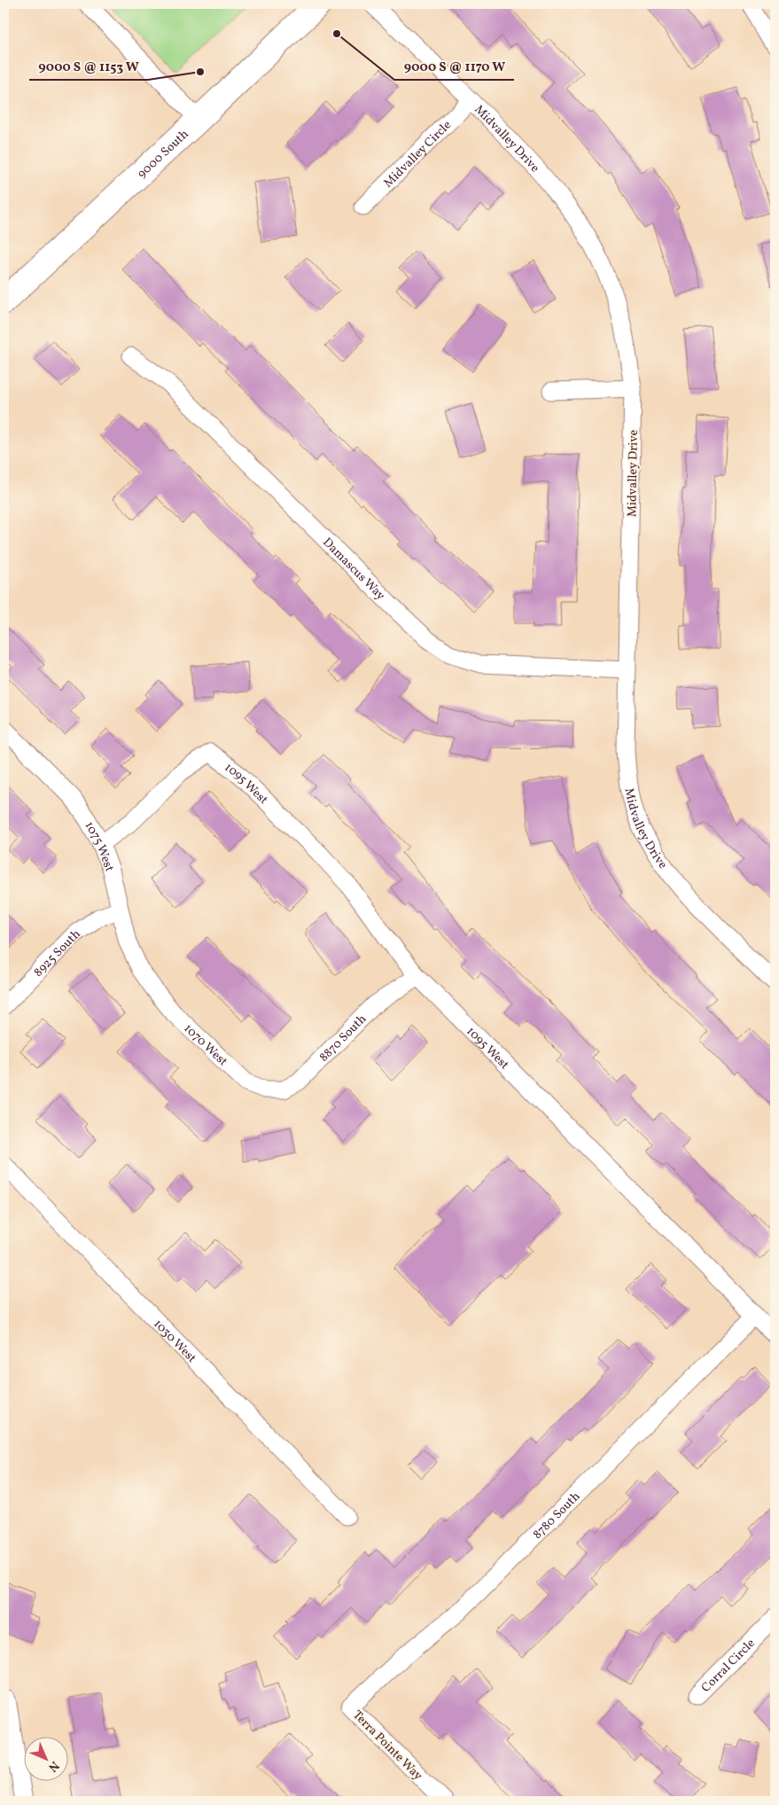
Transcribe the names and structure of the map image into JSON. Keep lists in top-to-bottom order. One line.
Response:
{"streets":{"main road":["9000 South"],"street":["Midvalley Drive","Midvalley Circle","Damascus Way","1095 West","1075 West","8925 South","8870 South","1070 West","1030 West","8780 South","Corral Circle","Terra Pointe Way"]},"crossings":[["Midvalley Drive","Midvalley Circle"],["Midvalley Drive","Damascus Way"],["1095 West","1075 West"],["1095 West","8870 South"],["1095 West","8780 South"],["1075 West","8925 South"],["1075 West","1070 West"],["8870 South","1070 West"],["8780 South","Terra Pointe Way"]],"places":["9000 S @ 1170 W","9000 S @ 1153 W"],"north":"bottom right"}
